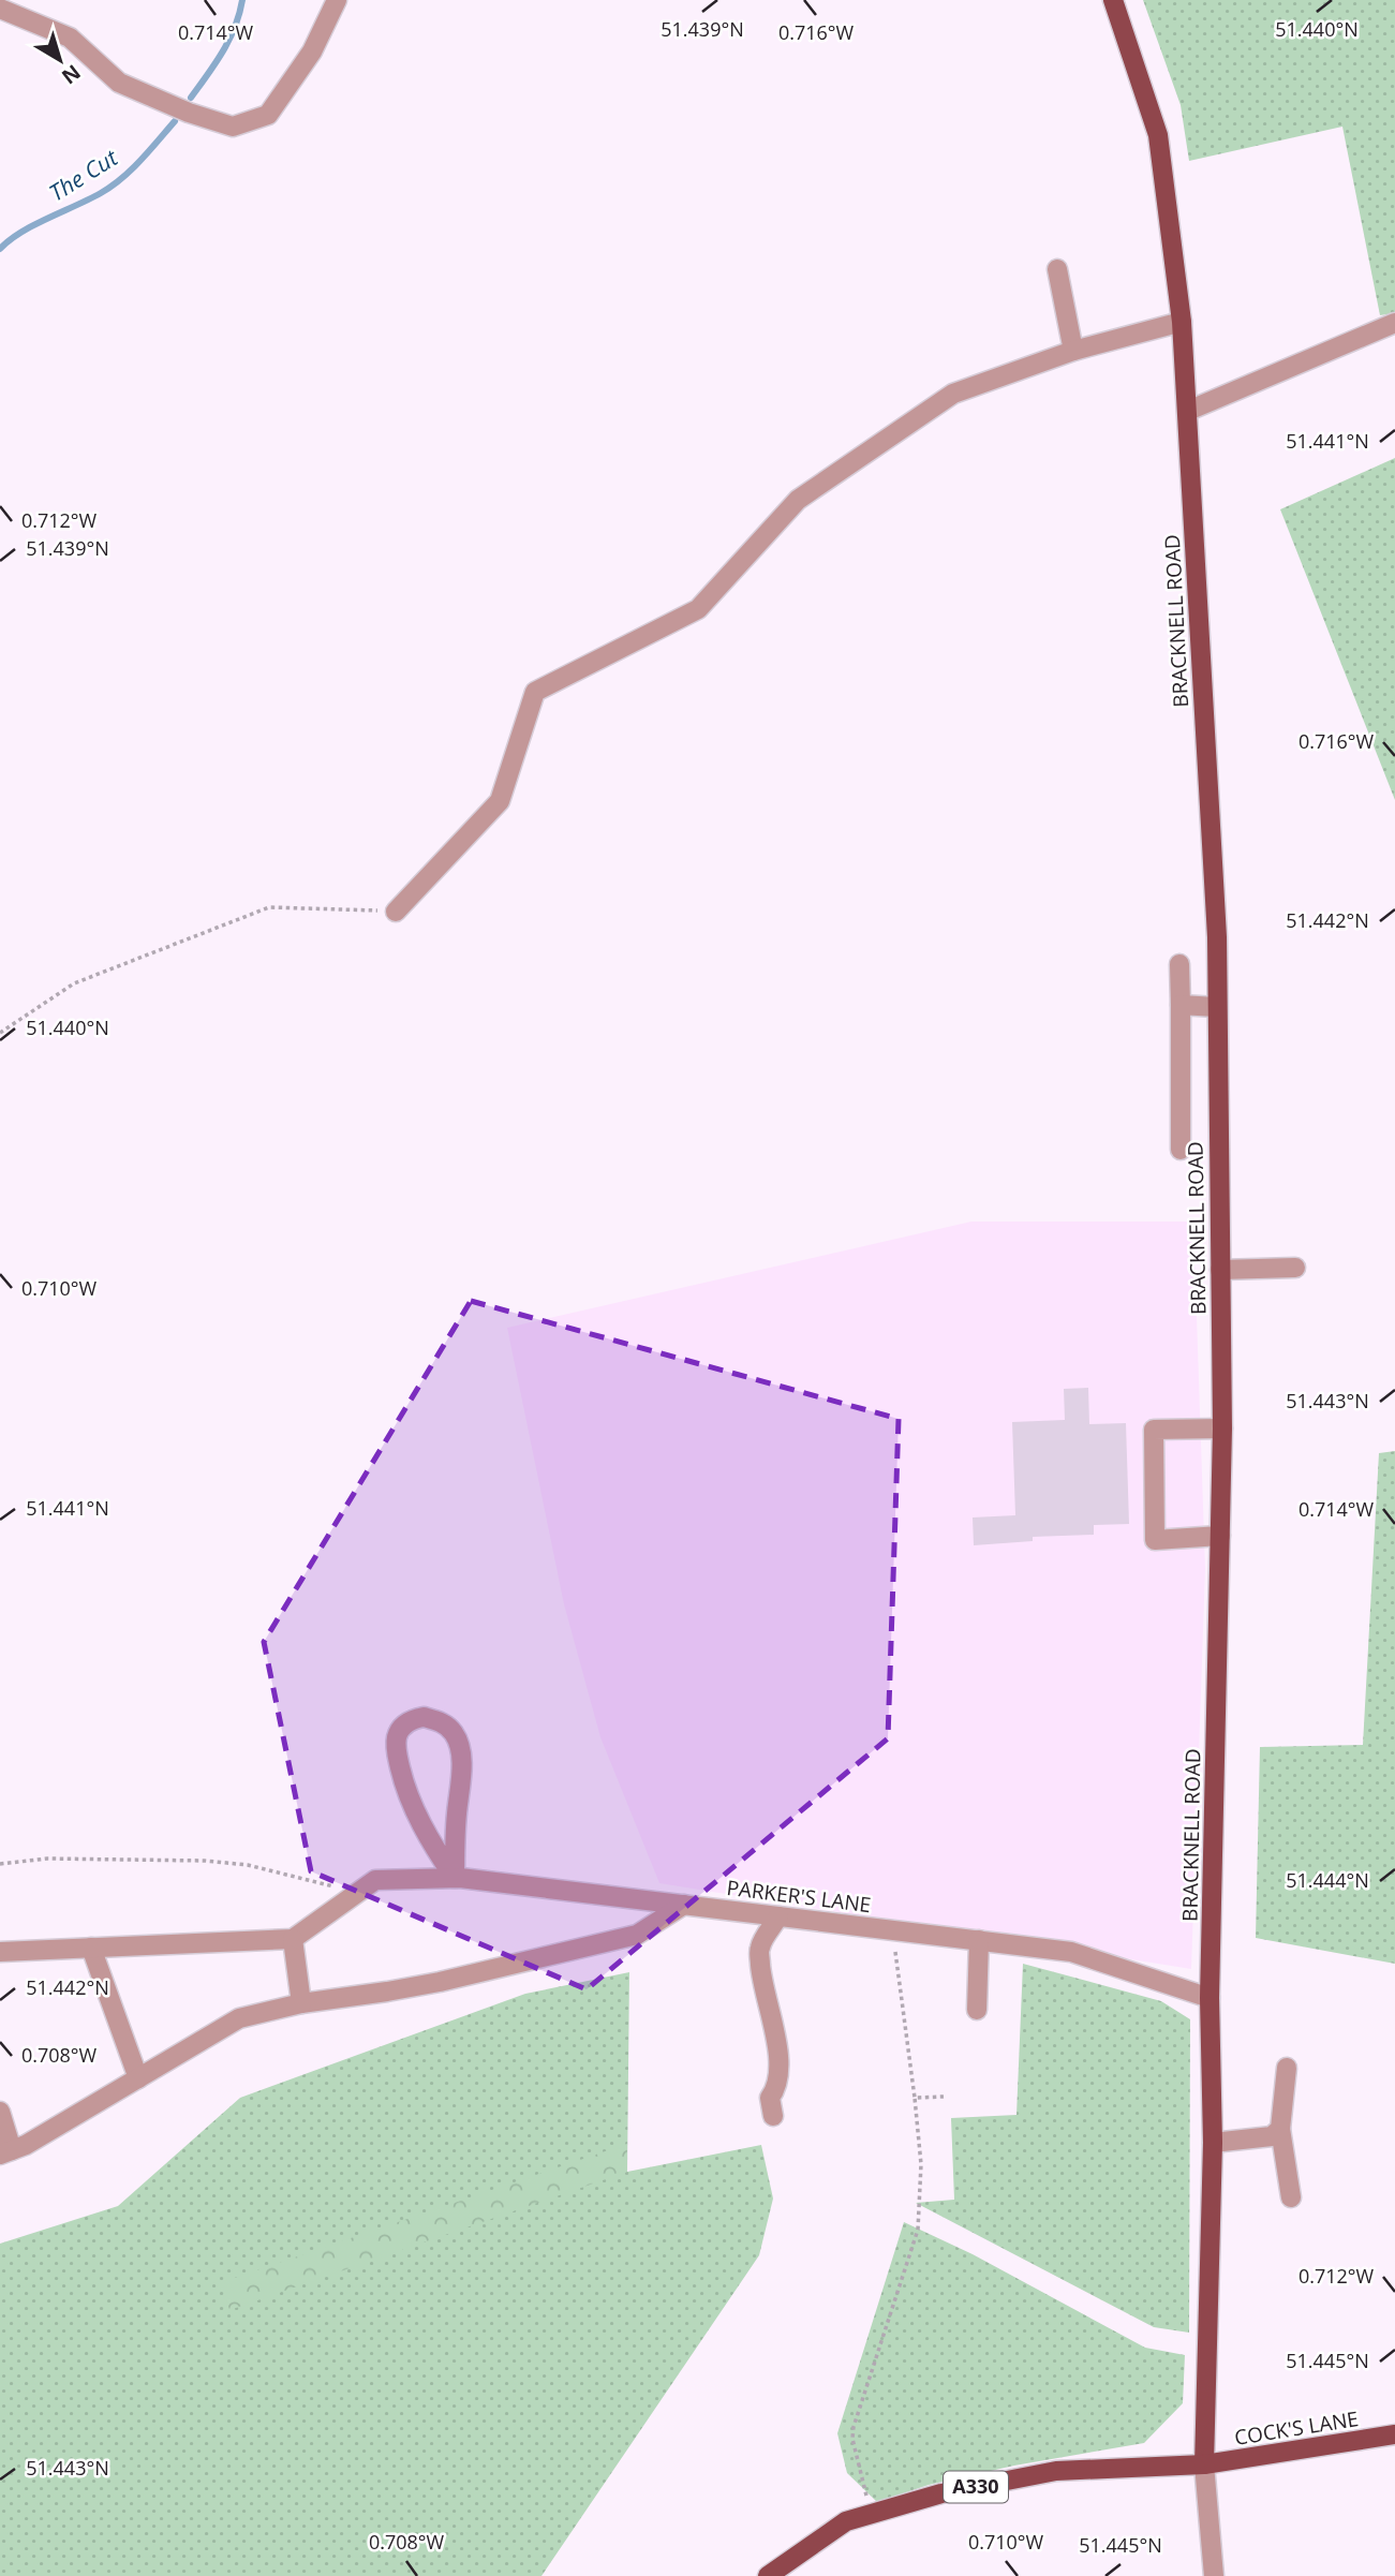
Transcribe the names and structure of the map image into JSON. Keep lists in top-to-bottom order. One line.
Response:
{"streets":{"main road":["BRACKNELL ROAD","COCK'S LANE","A330"],"street":["PARKER'S LANE"]},"crossings":[["BRACKNELL ROAD","PARKER'S LANE"],["BRACKNELL ROAD","COCK'S LANE"],["BRACKNELL ROAD","A330"],["COCK'S LANE","A330"]],"water":["The Cut"],"north":"bottom right","coordinates":["51.439°N","51.440°N","0.714°W","0.716°W","51.441°N","0.712°W","51.442°N","0.710°W","51.443°N","51.444°N","0.708°W","51.445°N"]}
